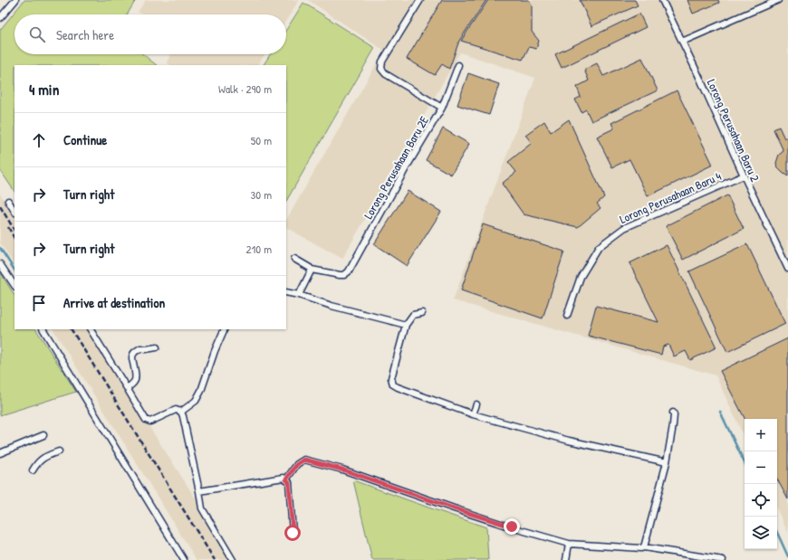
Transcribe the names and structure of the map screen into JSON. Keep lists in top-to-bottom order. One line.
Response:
{"streets":{"street":["Lorong Perusahaan Baru 2","Lorong Perusahaan Baru 2E","Lorong Perusahaan Baru 4"]},"crossings":[["Lorong Perusahaan Baru 2","Lorong Perusahaan Baru 4"]],"page":{"search":"Search here","heading":["4 min","Walk · 290 m"],"list":[["Continue","50 m"],["Turn right","30 m"],["Turn right","210 m"],"Arrive at destination"],"map_buttons":["+","−"]}}
